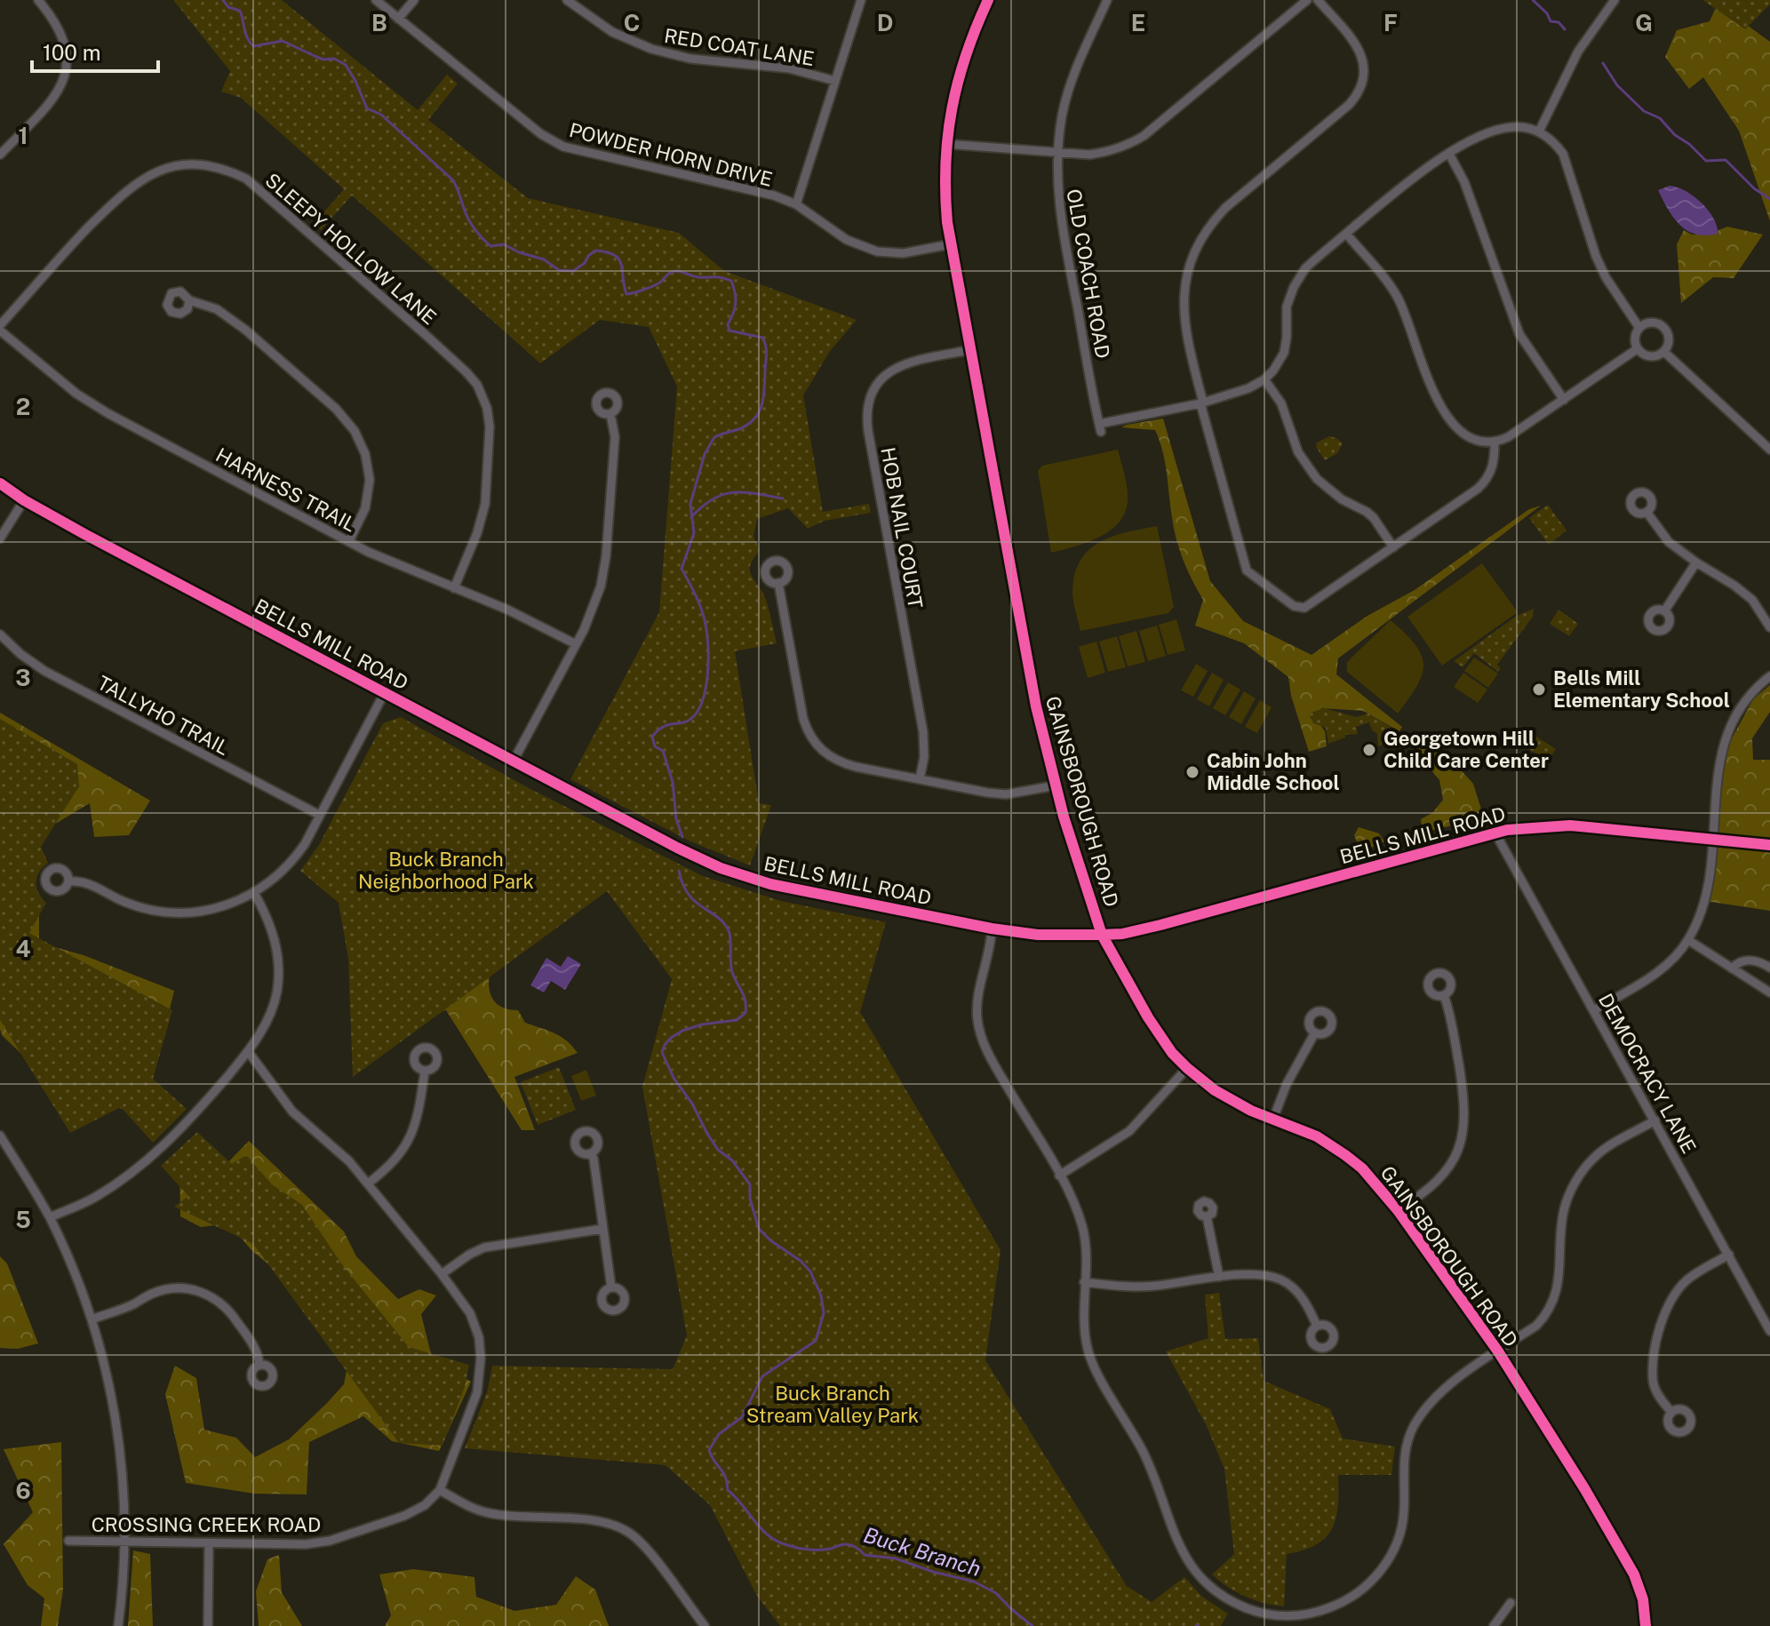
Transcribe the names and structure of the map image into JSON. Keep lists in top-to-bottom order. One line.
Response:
{"streets":{"street":["RED COAT LANE","POWDER HORN DRIVE","SLEEPY HOLLOW LANE","OLD COACH ROAD","HARNESS TRAIL","HOB NAIL COURT","BELLS MILL ROAD","TALLYHO TRAIL","GAINSBOROUGH ROAD","DEMOCRACY LANE","CROSSING CREEK ROAD"]},"crossings":[["POWDER HORN DRIVE","GAINSBOROUGH ROAD"],["SLEEPY HOLLOW LANE","HARNESS TRAIL"],["HOB NAIL COURT","GAINSBOROUGH ROAD"],["BELLS MILL ROAD","GAINSBOROUGH ROAD"],["BELLS MILL ROAD","DEMOCRACY LANE"]],"water":["Buck Branch"],"parks":["Buck Branch Neighborhood Park","Buck Branch Stream Valley Park"],"places":["Bells Mill Elementary School","Georgetown Hill Child Care Center","Cabin John Middle School"],"scale_bar":"100 m","grid":{"columns":["B","C","D","E","F","G"],"rows":["1","2","3","4","5","6"]}}
